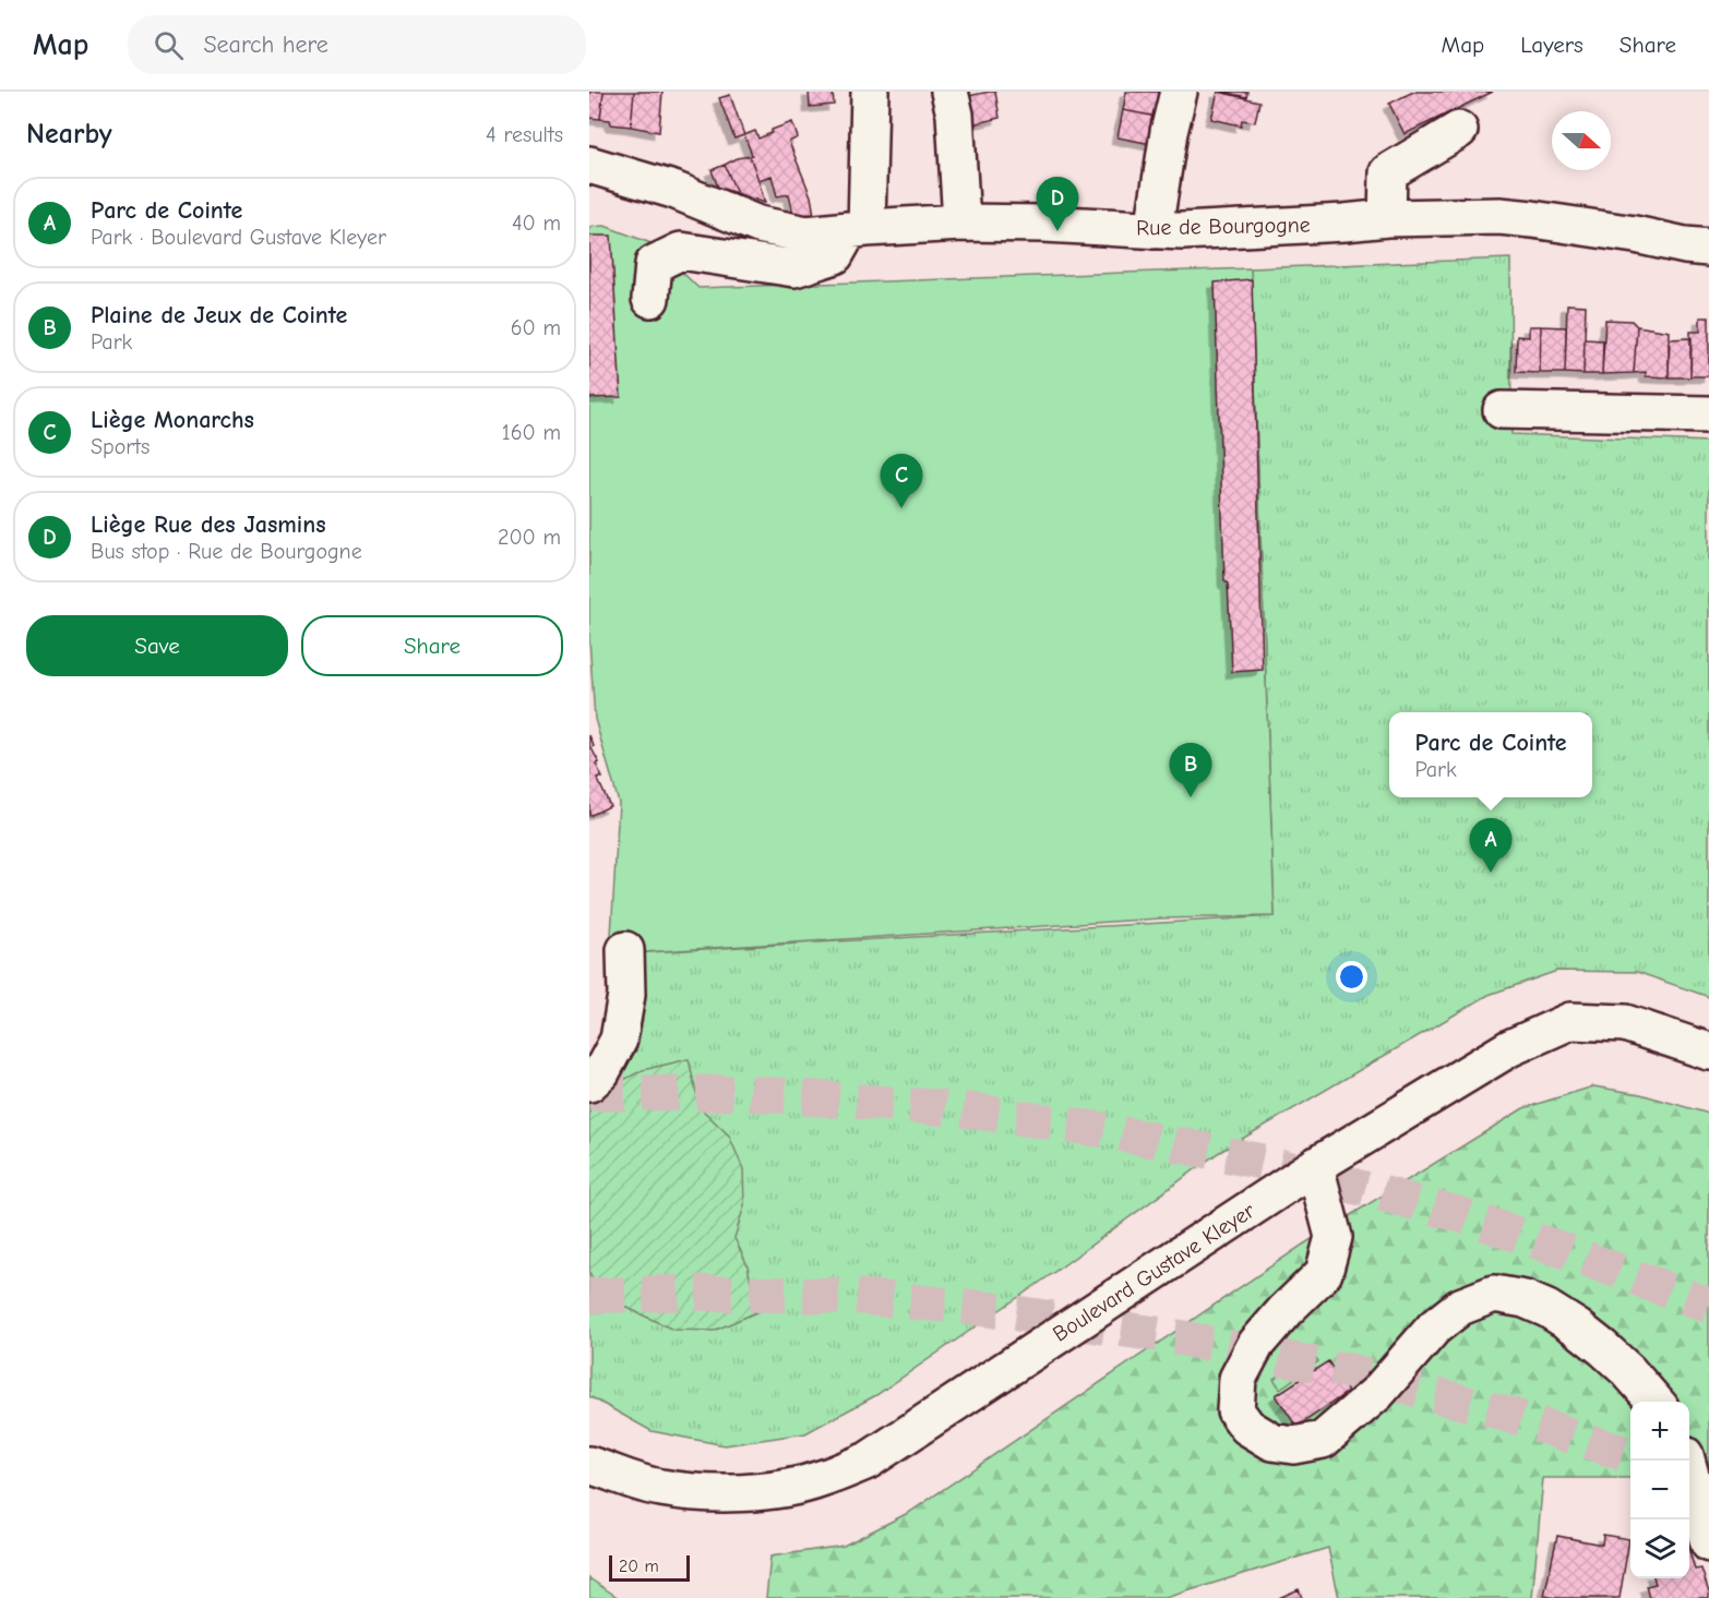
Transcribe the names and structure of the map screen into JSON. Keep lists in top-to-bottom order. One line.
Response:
{"streets":{"street":["Rue de Bourgogne","Boulevard Gustave Kleyer"]},"scale_bar":"20 m","north":"right","page":{"header":"Map","search":"Search here","nav":["Map","Layers","Share"],"heading":["Nearby","4 results"],"list":[{"mark":"A","name":"Parc de Cointe","note":"Park · Boulevard Gustave Kleyer","value":"40 m"},{"mark":"B","name":"Plaine de Jeux de Cointe","note":"Park","value":"60 m"},{"mark":"C","name":"Liège Monarchs","note":"Sports","value":"160 m"},{"mark":"D","name":"Liège Rue des Jasmins","note":"Bus stop · Rue de Bourgogne","value":"200 m"}],"pins":["D","C","B","A"],"buttons":["Save","Share"],"popup":["Parc de Cointe","Park"],"map_buttons":["+","−"],"scale":"20 m"}}
